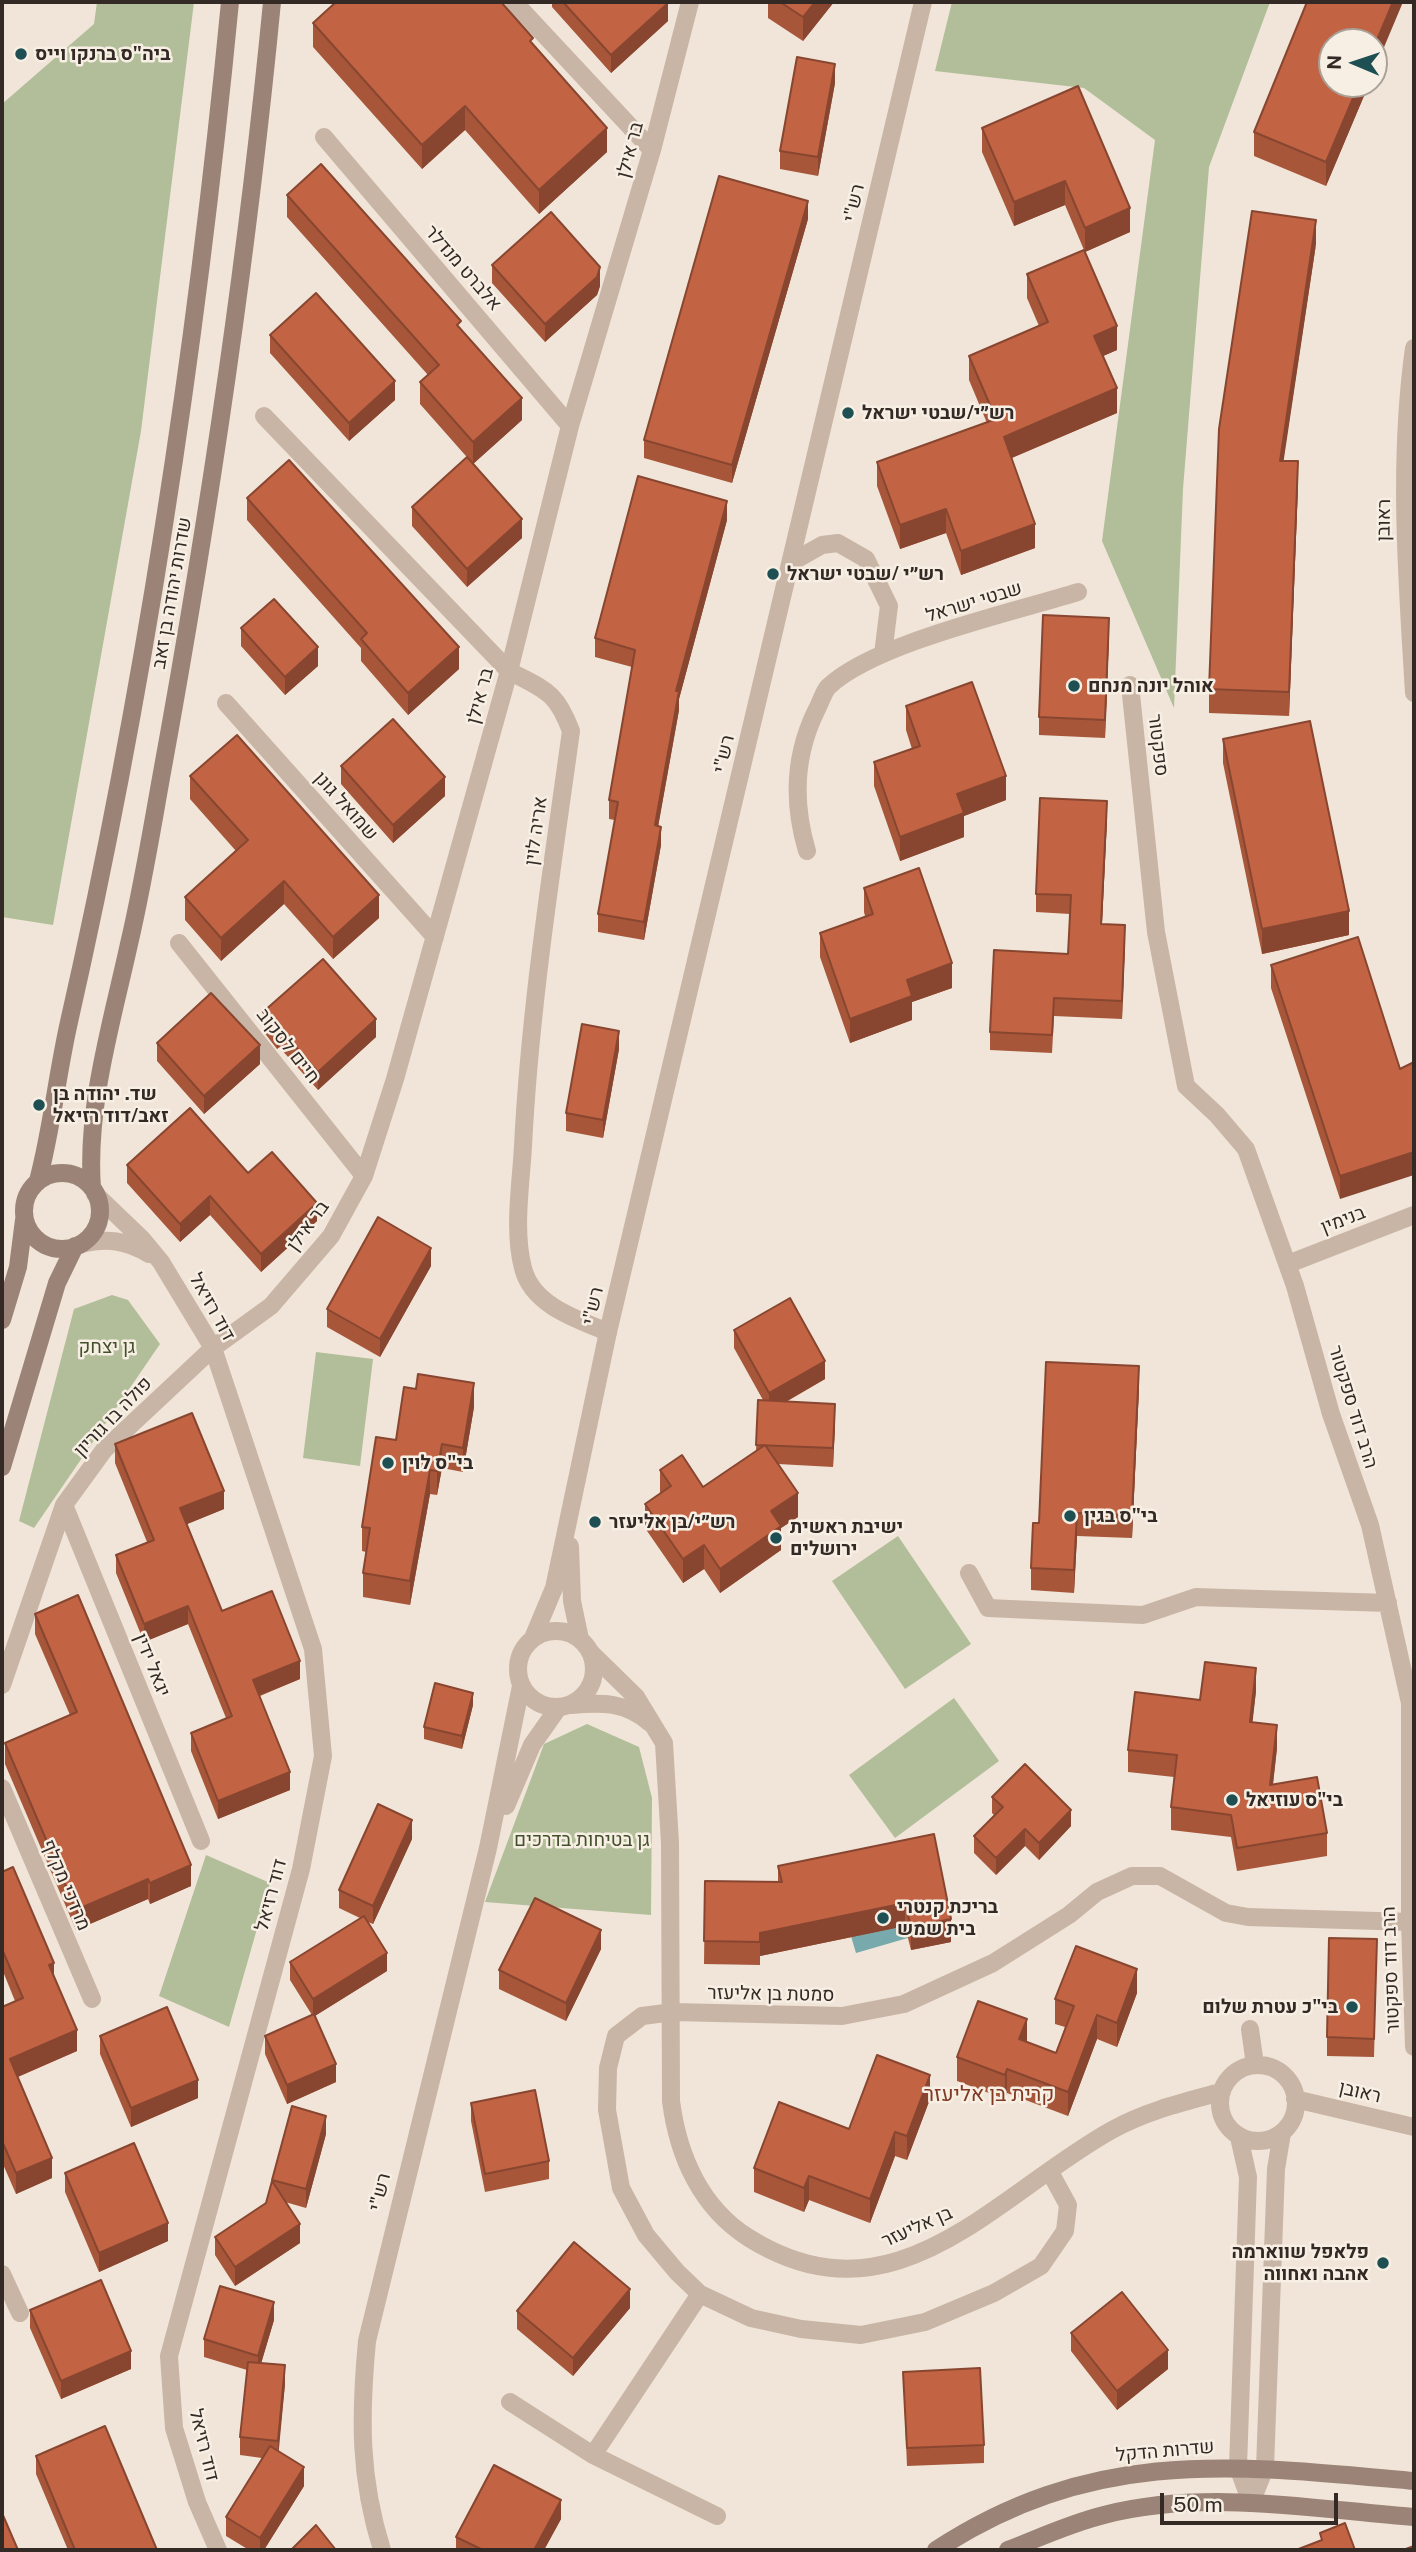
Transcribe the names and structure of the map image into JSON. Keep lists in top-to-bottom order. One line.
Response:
{"streets":{"main road":["שדרות יהודה בן זאב","שדרות הדקל"],"street":["בר אילן","רש\"י","אלברט מנדלר","ראובן","שבטי ישראל","ספקטור","שמואל גונן","אריה לוין","חיים לסקוב","בנימין","דוד רזיאל","הרב דוד ספקטור","פולה בו גוריון","יגאל ידין","מרדכי מקלף","סמטת בן אליעזר","בן אליעזר"]},"crossings":[["בר אילן","אלברט מנדלר"],["בר אילן","שמואל גונן"],["בר אילן","אריה לוין"],["בר אילן","חיים לסקוב"],["בר אילן","דוד רזיאל"],["בר אילן","פולה בו גוריון"],["רש\"י","אריה לוין"],["רש\"י","בן אליעזר"],["ראובן","בן אליעזר"],["שדרות יהודה בן זאב","דוד רזיאל"],["ספקטור","הרב דוד ספקטור"],["בנימין","הרב דוד ספקטור"],["דוד רזיאל","פולה בו גוריון"],["הרב דוד ספקטור","סמטת בן אליעזר"],["פולה בו גוריון","יגאל ידין"],["סמטת בן אליעזר","בן אליעזר"]],"districts":["קרית בן אליעזר"],"parks":["גן יצחק","גן בטיחות בדרכים"],"places":["ביה\"ס ברנקו וייס","רש״י/שבטי ישראל","רש״י /שבטי ישראל","אוהל יונה מנחם","שד. יהודה בן זאב/דוד רזיאל","בי\"ס לוין","בי\"ס בגין","רש״י/בן אליעזר","ישיבת ראשית ירושלים","בי\"ס עוזיאל","בריכת קנטרי בית שמש","בי\"כ עטרת שלום","פלאפל שווארמה אהבה ואחווה"],"scale_bar":"50 m","north":"left"}
